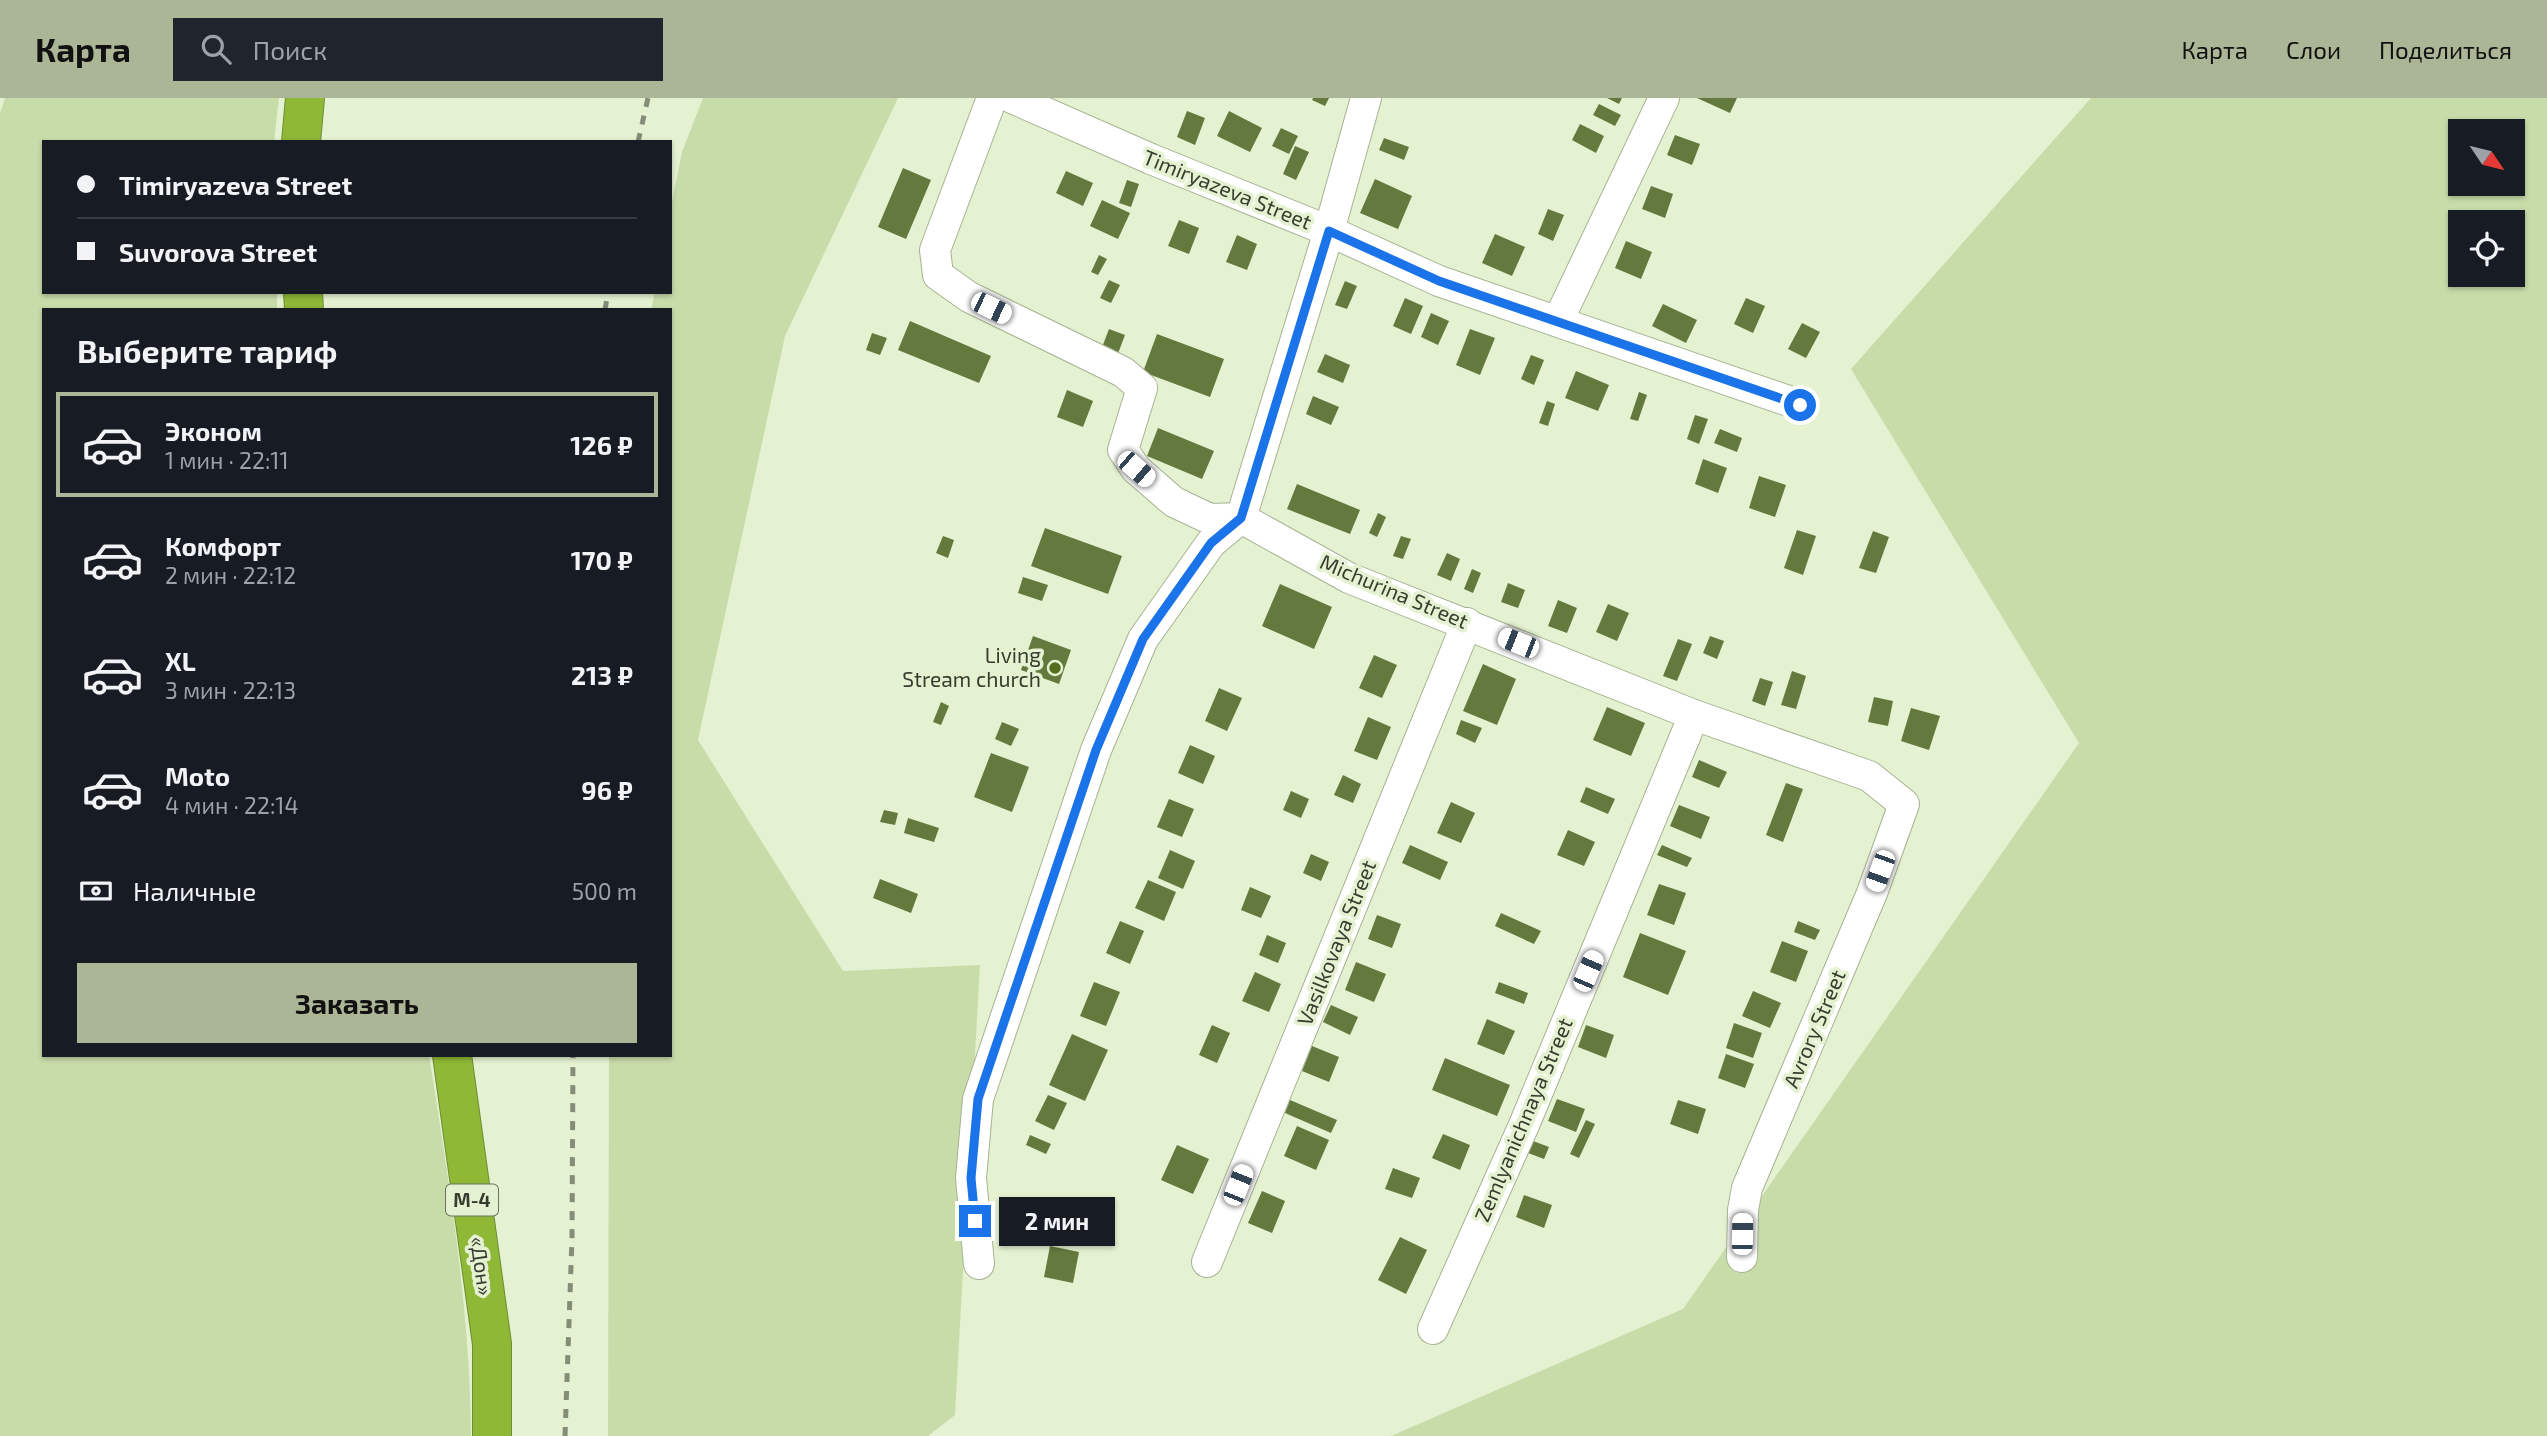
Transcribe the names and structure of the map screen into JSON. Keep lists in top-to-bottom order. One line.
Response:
{"streets":{"highway":["М-4","«Дон»"],"street":["Timiryazeva Street","Michurina Street","Vasilkovaya Street","Avrory Street","Zemlyanichnaya Street"]},"crossings":[["Michurina Street","Vasilkovaya Street"],["Michurina Street","Avrory Street"],["Michurina Street","Zemlyanichnaya Street"]],"places":["Living Stream church"],"north":"bottom right","page":{"header":"Карта","search":"Поиск","nav":["Карта","Слои","Поделиться"],"banner":["Timiryazeva Street","Suvorova Street"],"heading":"Выберите тариф","list":[{"name":"Эконом","note":"1 мин · 22:11","value":"126 ₽"},{"name":"Комфорт","note":"2 мин · 22:12","value":"170 ₽"},{"name":"XL","note":"3 мин · 22:13","value":"213 ₽"},{"name":"Moto","note":"4 мин · 22:14","value":"96 ₽"}],"pay":["Наличные","500 m"],"buttons":"Заказать","bubble":"2 мин"}}
